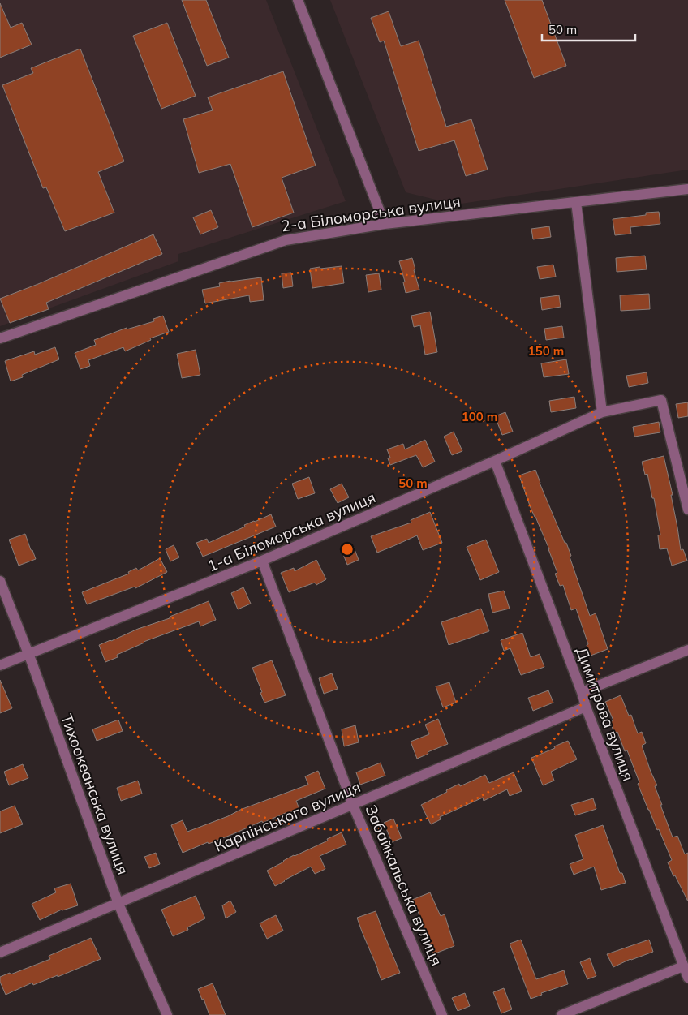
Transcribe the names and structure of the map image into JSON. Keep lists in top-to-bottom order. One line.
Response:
{"streets":{"street":["2-а Біломорська вулиця","1-а Біломорська вулиця","Димитрова вулиця","Тихоокеанська вулиця","Карпінського вулиця","Забайкальська вулиця"]},"crossings":[["1-а Біломорська вулиця","Димитрова вулиця"],["1-а Біломорська вулиця","Тихоокеанська вулиця"],["1-а Біломорська вулиця","Забайкальська вулиця"],["Димитрова вулиця","Карпінського вулиця"],["Тихоокеанська вулиця","Карпінського вулиця"],["Карпінського вулиця","Забайкальська вулиця"]],"scale_bar":"50 m","rings":["150 m","100 m","50 m"]}
